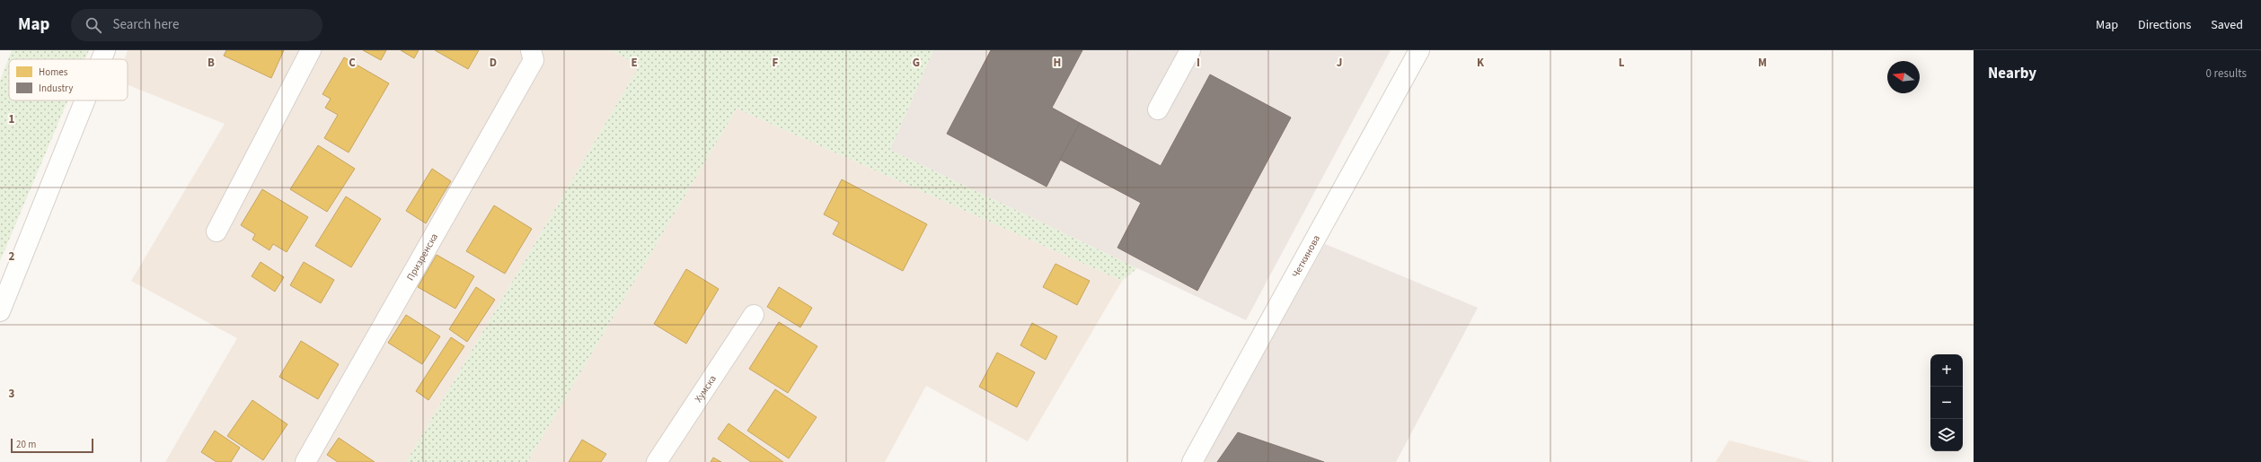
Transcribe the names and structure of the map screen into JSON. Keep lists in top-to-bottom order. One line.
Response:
{"streets":{"street":["Призренска","Четкинова","Хумска"]},"legend":["Homes","Industry"],"scale_bar":"20 m","north":"left","page":{"header":"Map","search":"Search here","nav":["Map","Directions","Saved"],"heading":["Nearby","0 results"],"map_buttons":["+","−"],"scale":"20 m"},"grid":{"columns":["B","C","D","E","F","G","H","I","J","K","L","M"],"rows":["1","2","3"]}}
